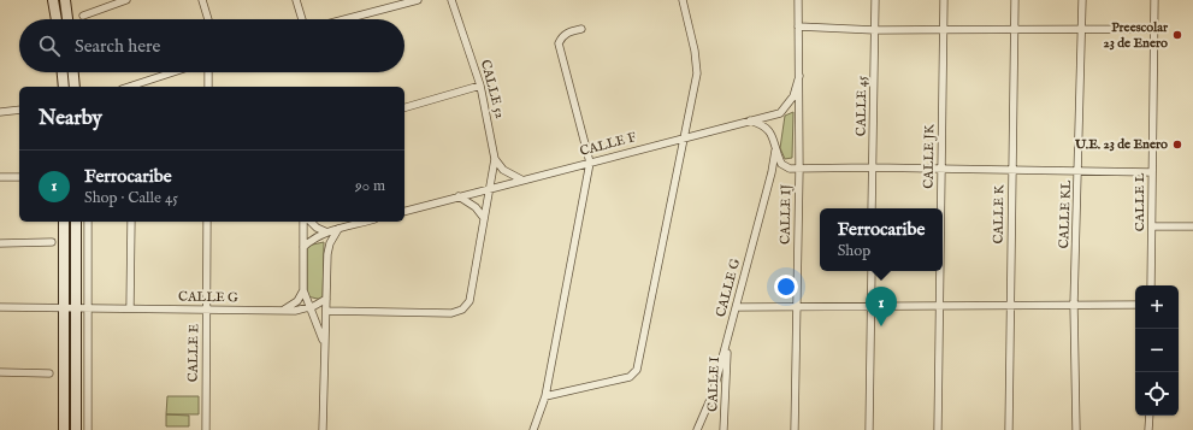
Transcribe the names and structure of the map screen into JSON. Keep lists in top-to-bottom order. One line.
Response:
{"streets":{"street":["CALLE 52","CALLE 45","CALLE F","CALLE JK","CALLE L","CALLE IJ","CALLE K","CALLE KL","CALLE G","CALLE E","CALLE I"]},"crossings":[["CALLE 52","CALLE F"],["CALLE F","CALLE IJ"],["CALLE G","CALLE E"],["CALLE G","CALLE I"]],"places":["Preescolar 23 de Enero","U.E. 23 de Enero"],"page":{"search":"Search here","heading":"Nearby","list":[{"mark":"1","name":"Ferrocaribe","note":"Shop · Calle 45","value":"90 m"}],"popup":["Ferrocaribe","Shop"],"map_buttons":["+","−"],"pins":"1"}}
